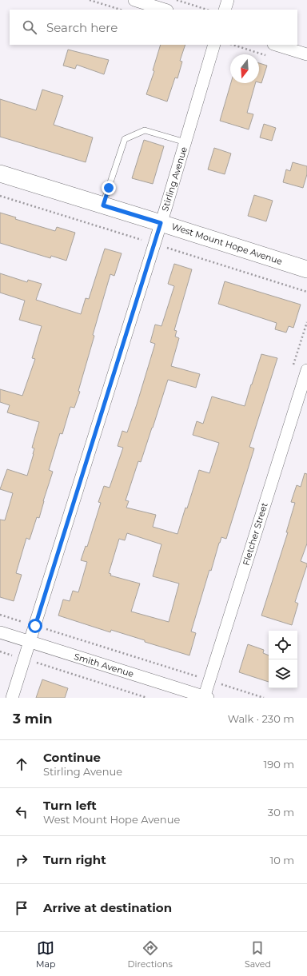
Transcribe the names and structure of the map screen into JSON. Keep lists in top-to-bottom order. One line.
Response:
{"streets":{"street":["Stirling Avenue","West Mount Hope Avenue","Fletcher Street","Smith Avenue"]},"crossings":[["Stirling Avenue","West Mount Hope Avenue"],["Stirling Avenue","Smith Avenue"],["Fletcher Street","Smith Avenue"]],"north":"bottom","page":{"search":"Search here","heading":["3 min","Walk · 230 m"],"list":[["Continue","Stirling Avenue","190 m"],["Turn left","West Mount Hope Avenue","30 m"],["Turn right","10 m"],"Arrive at destination"],"nav":["Map","Directions","Saved"]}}
